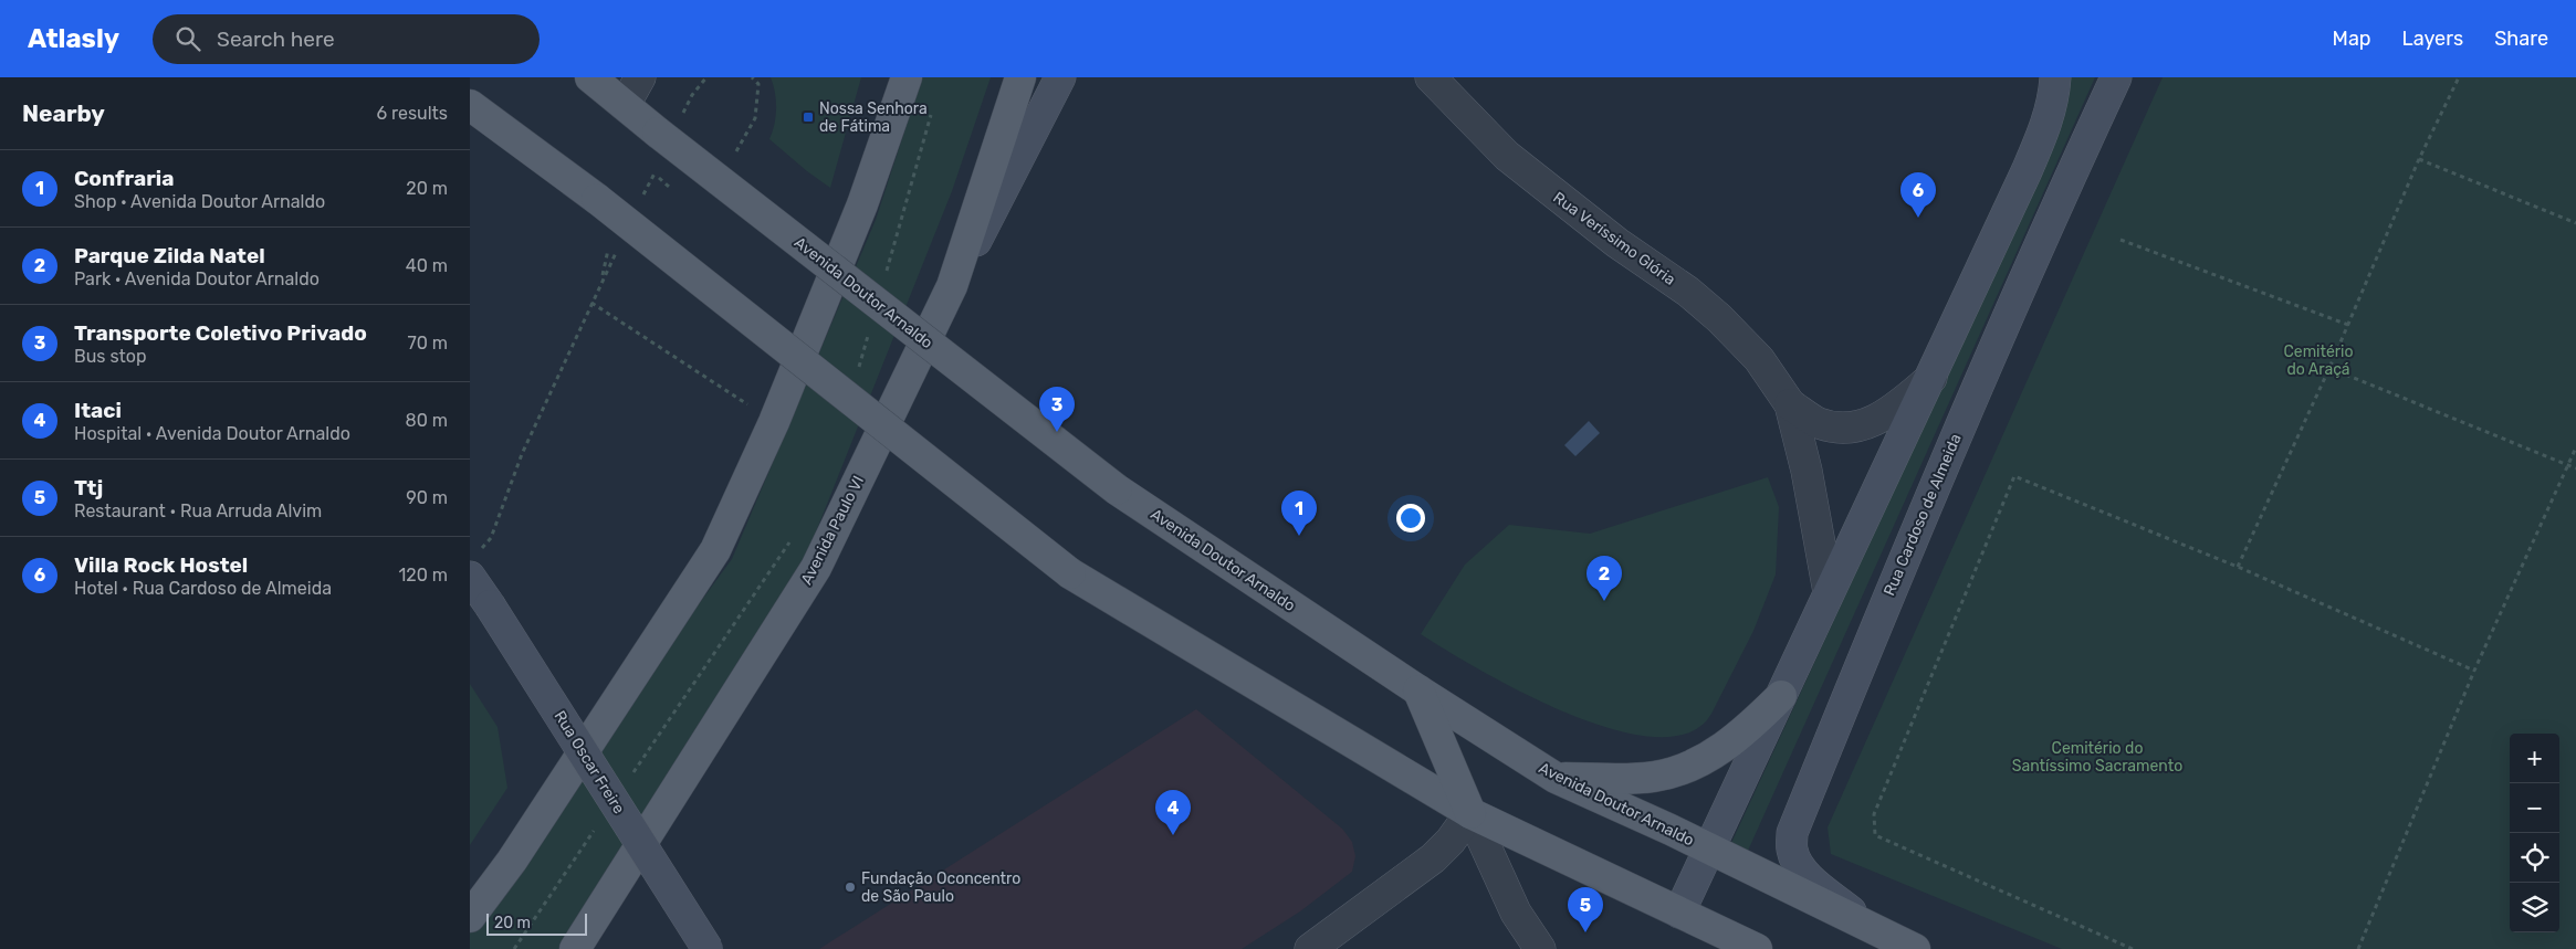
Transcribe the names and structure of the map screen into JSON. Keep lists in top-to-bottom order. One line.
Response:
{"streets":{"main road":["Avenida Doutor Arnaldo","Rua Cardoso de Almeida","Avenida Paulo VI","Rua Oscar Freire"],"street":["Rua Veríssimo Glória"]},"crossings":[["Avenida Doutor Arnaldo","Rua Cardoso de Almeida"]],"parks":["Cemitério do Araçá","Cemitério do Santíssimo Sacramento"],"places":{"transit":["Nossa Senhora de Fátima"],"other":["Fundação Oconcentro de São Paulo"]},"scale_bar":"20 m","page":{"header":"Atlasly","search":"Search here","nav":["Map","Layers","Share"],"heading":["Nearby","6 results"],"list":[{"mark":"1","name":"Confraria","note":"Shop · Avenida Doutor Arnaldo","value":"20 m"},{"mark":"2","name":"Parque Zilda Natel","note":"Park · Avenida Doutor Arnaldo","value":"40 m"},{"mark":"3","name":"Transporte Coletivo Privado","note":"Bus stop","value":"70 m"},{"mark":"4","name":"Itaci","note":"Hospital · Avenida Doutor Arnaldo","value":"80 m"},{"mark":"5","name":"Ttj","note":"Restaurant · Rua Arruda Alvim","value":"90 m"},{"mark":"6","name":"Villa Rock Hostel","note":"Hotel · Rua Cardoso de Almeida","value":"120 m"}],"pins":["6","3","1","2","4","5"],"map_buttons":["+","−"],"scale":"20 m"}}
